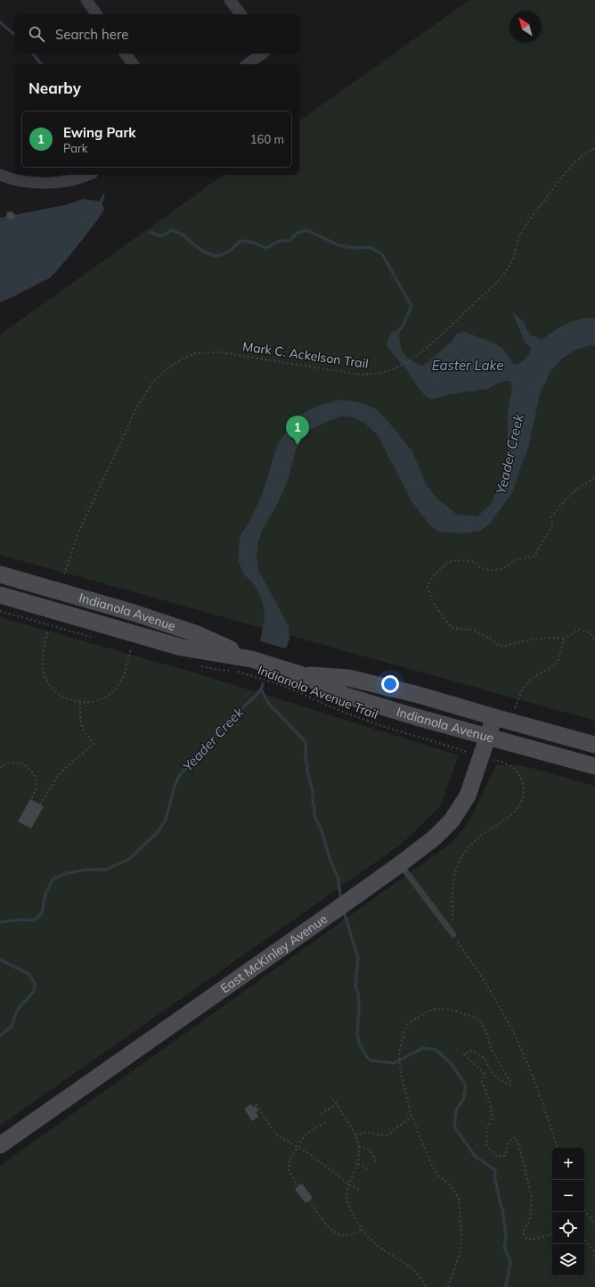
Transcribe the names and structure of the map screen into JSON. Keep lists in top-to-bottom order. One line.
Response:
{"streets":{"main road":["Indianola Avenue","East McKinley Avenue"],"path":["Mark C. Ackelson Trail","Indianola Avenue Trail"]},"crossings":[["Indianola Avenue","East McKinley Avenue"]],"water":["Easter Lake","Yeader Creek"],"north":"top left","page":{"search":"Search here","heading":"Nearby","list":[{"mark":"1","name":"Ewing Park","note":"Park","value":"160 m"}],"pins":"1","map_buttons":["+","−"]}}
